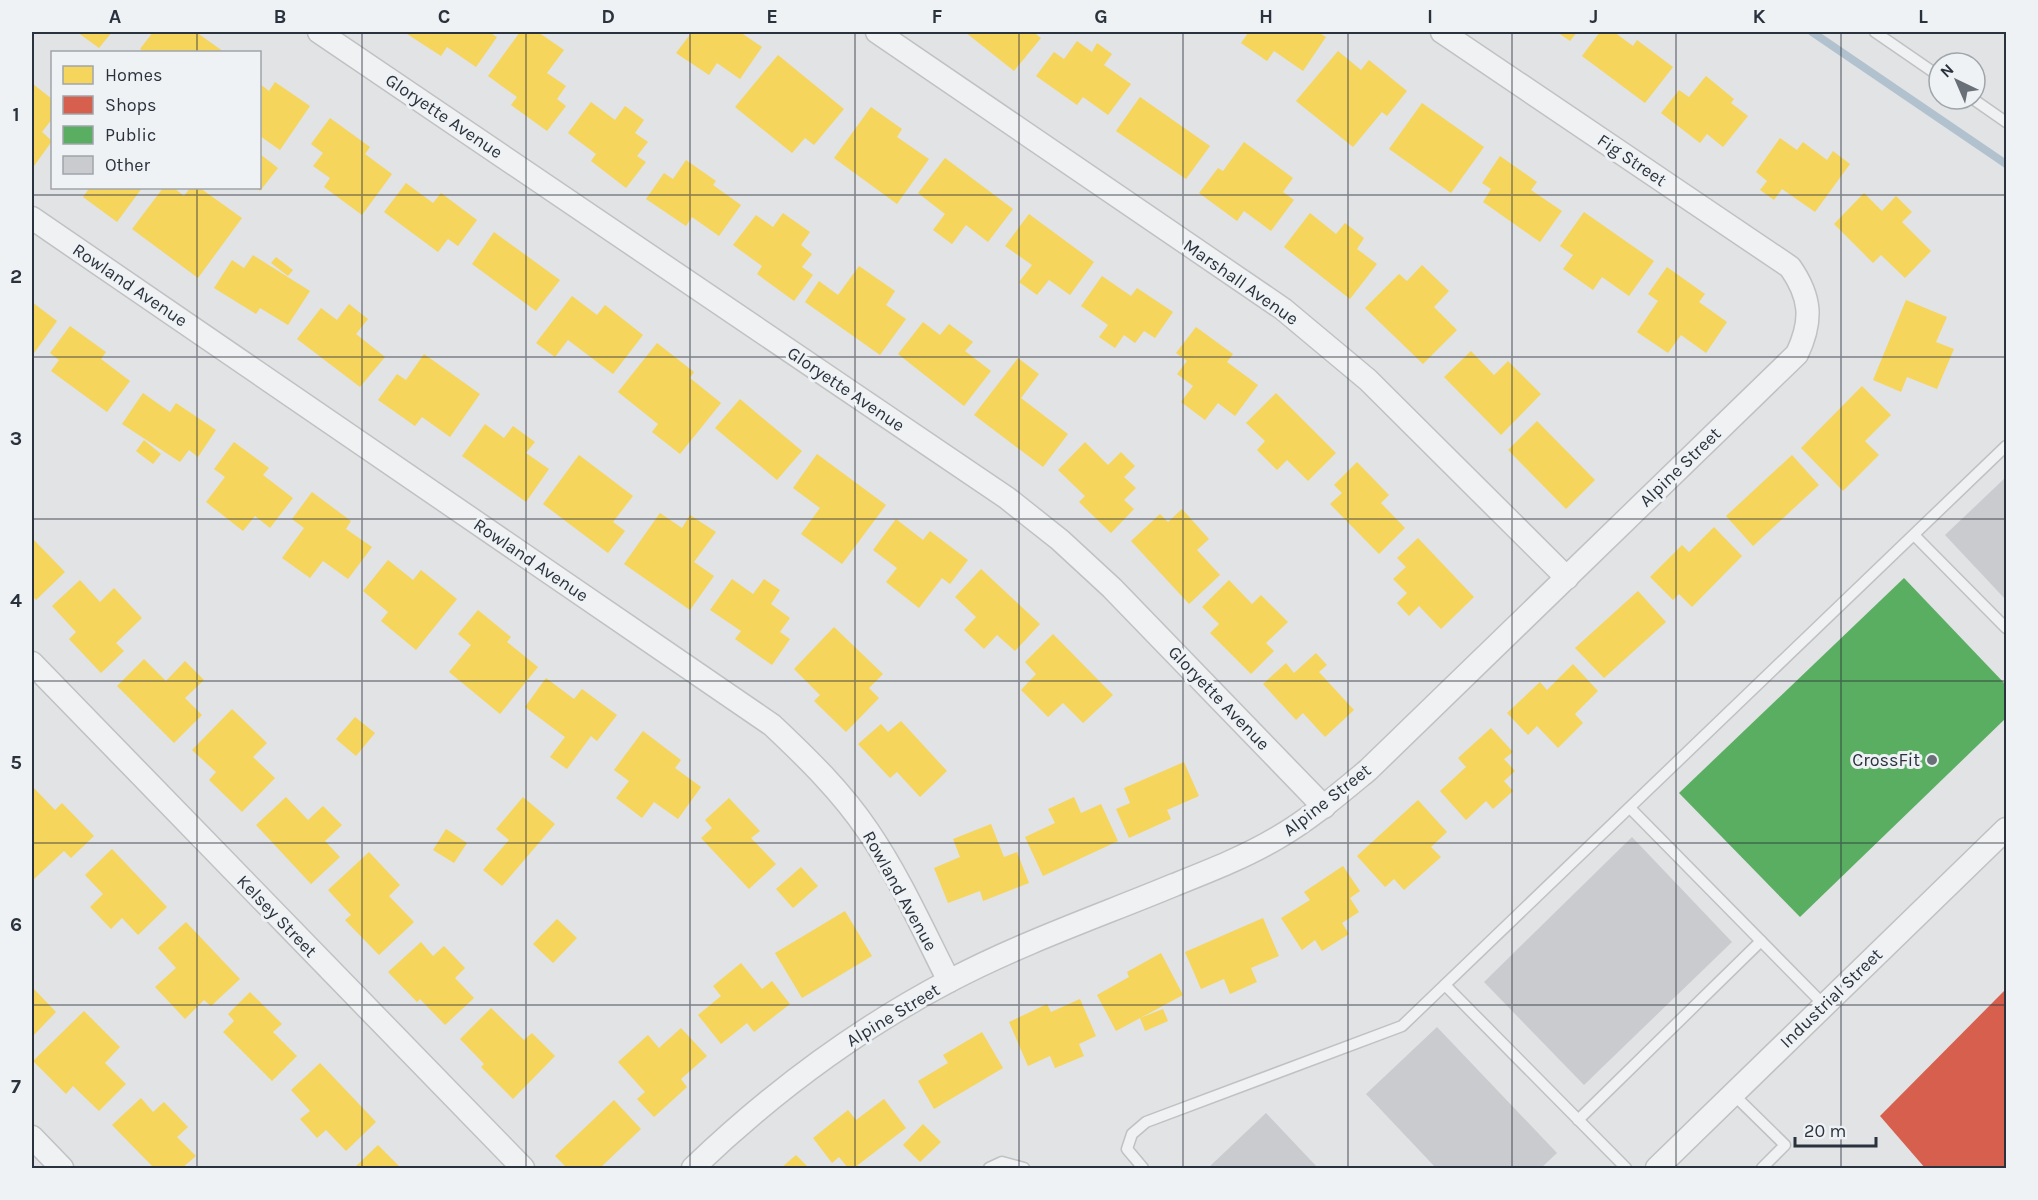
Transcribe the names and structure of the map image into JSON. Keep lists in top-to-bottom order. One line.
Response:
{"streets":{"street":["Gloryette Avenue","Fig Street","Marshall Avenue","Rowland Avenue","Alpine Street","Kelsey Street","Industrial Street"]},"crossings":[["Gloryette Avenue","Alpine Street"],["Fig Street","Alpine Street"],["Marshall Avenue","Alpine Street"],["Rowland Avenue","Alpine Street"]],"places":["CrossFit"],"legend":["Homes","Shops","Public","Other"],"scale_bar":"20 m","north":"top left","grid":{"columns":["A","B","C","D","E","F","G","H","I","J","K","L"],"rows":["1","2","3","4","5","6","7"]}}
